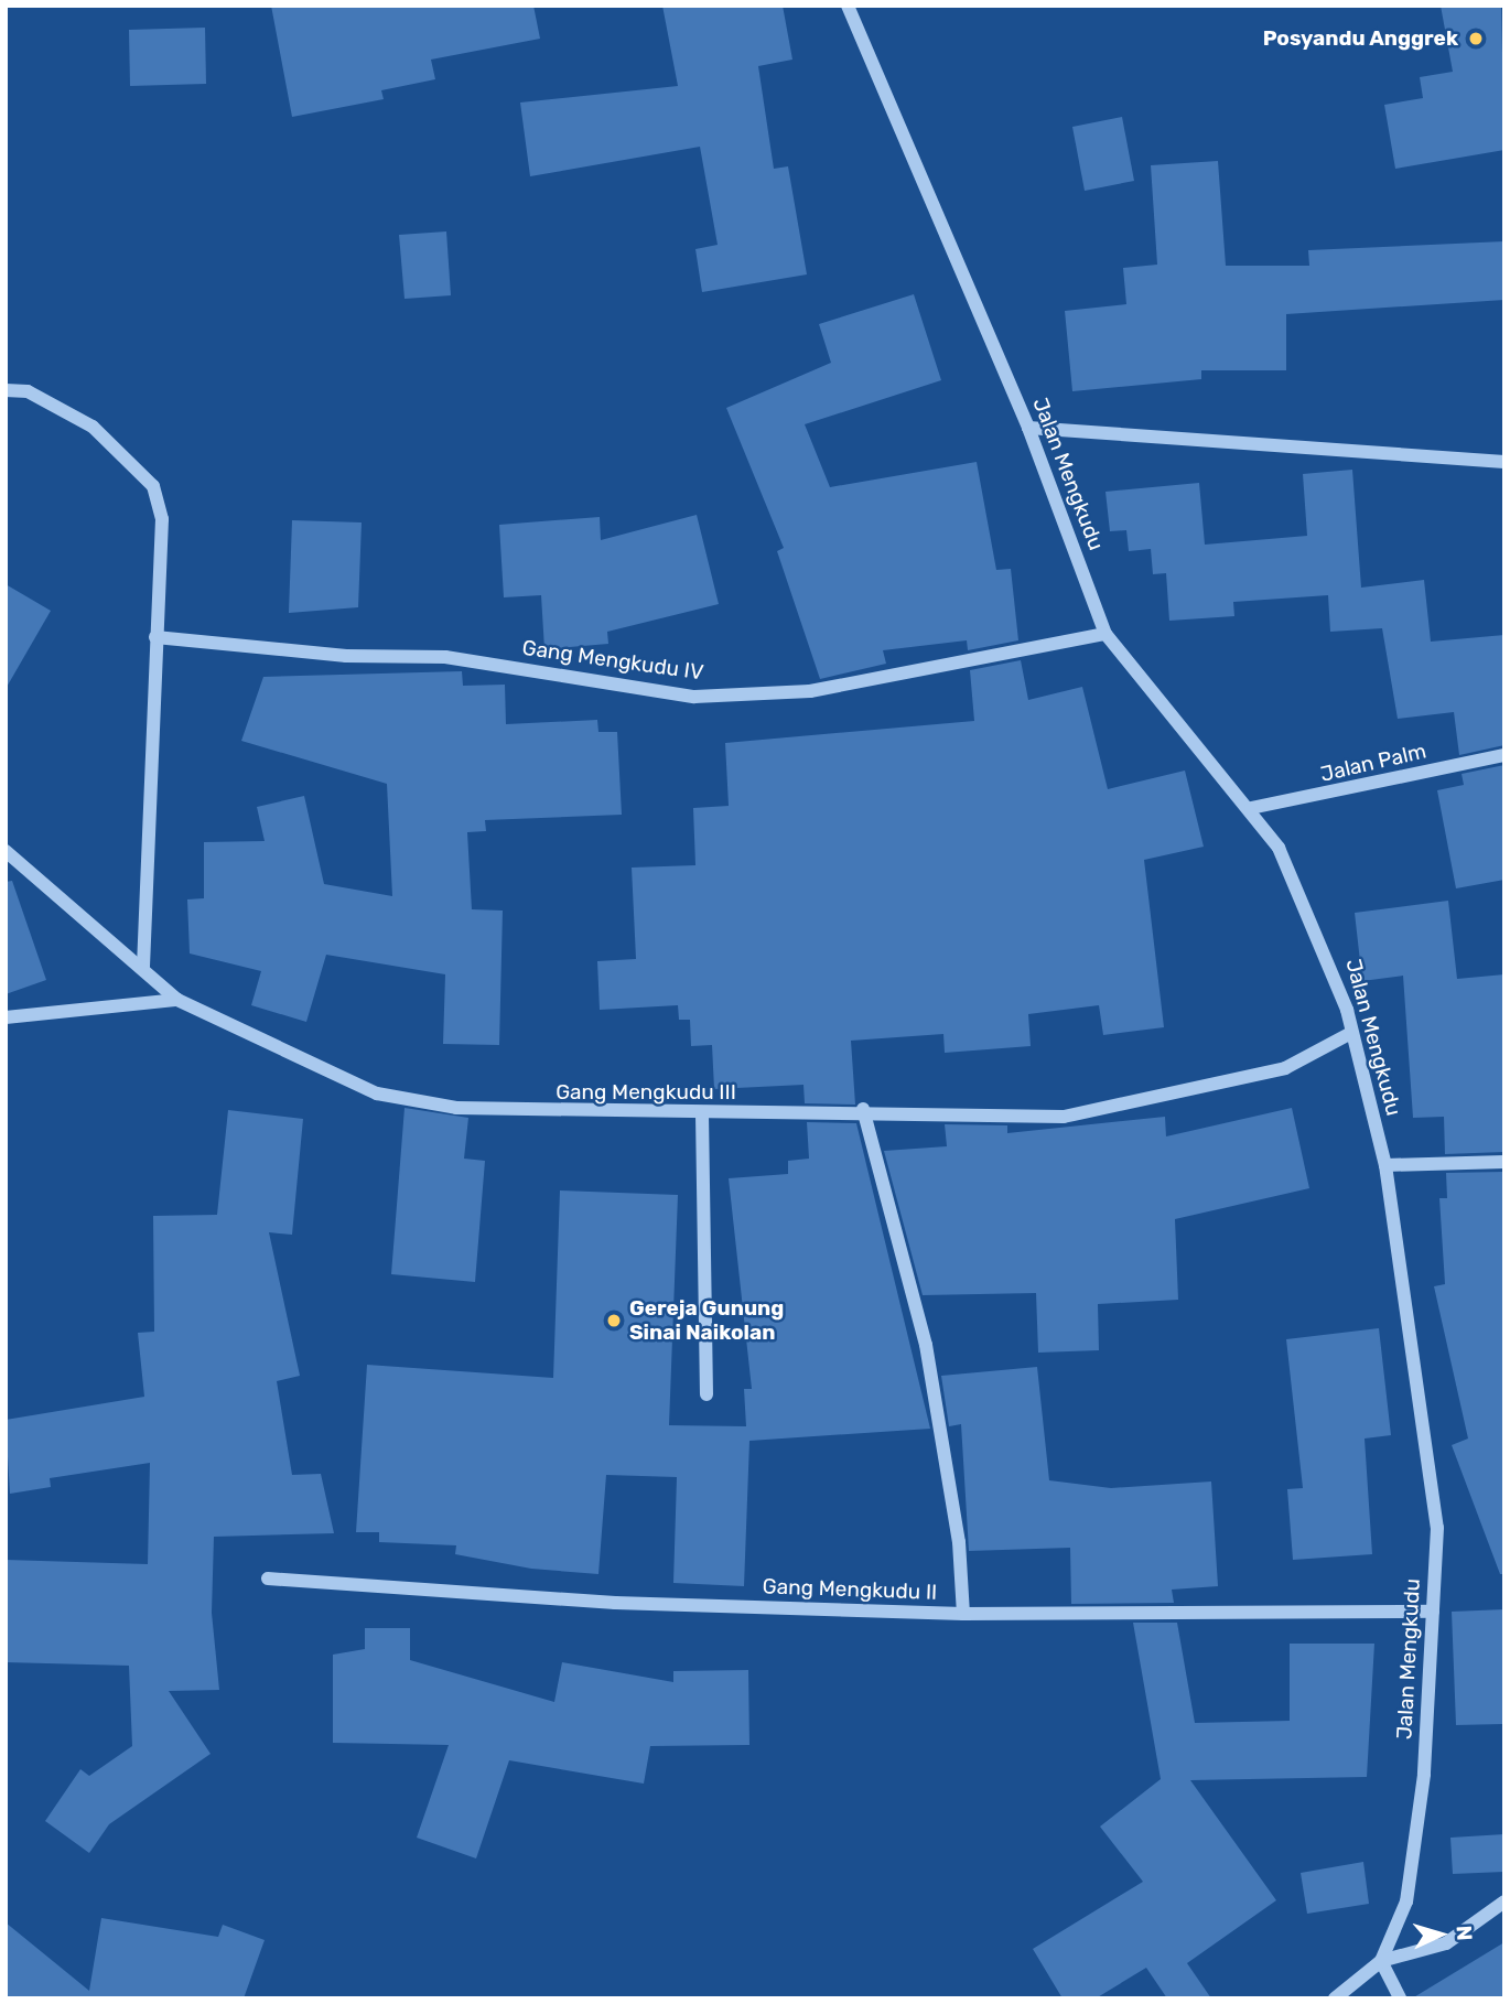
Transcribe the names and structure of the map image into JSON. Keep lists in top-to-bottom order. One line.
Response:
{"streets":{"street":["Jalan Mengkudu","Gang Mengkudu IV","Jalan Palm","Gang Mengkudu III","Gang Mengkudu II"]},"crossings":[["Jalan Mengkudu","Gang Mengkudu IV"],["Jalan Mengkudu","Jalan Palm"],["Jalan Mengkudu","Gang Mengkudu III"],["Jalan Mengkudu","Gang Mengkudu II"]],"places":["Posyandu Anggrek","Gereja Gunung Sinai Naikolan"],"north":"right"}
